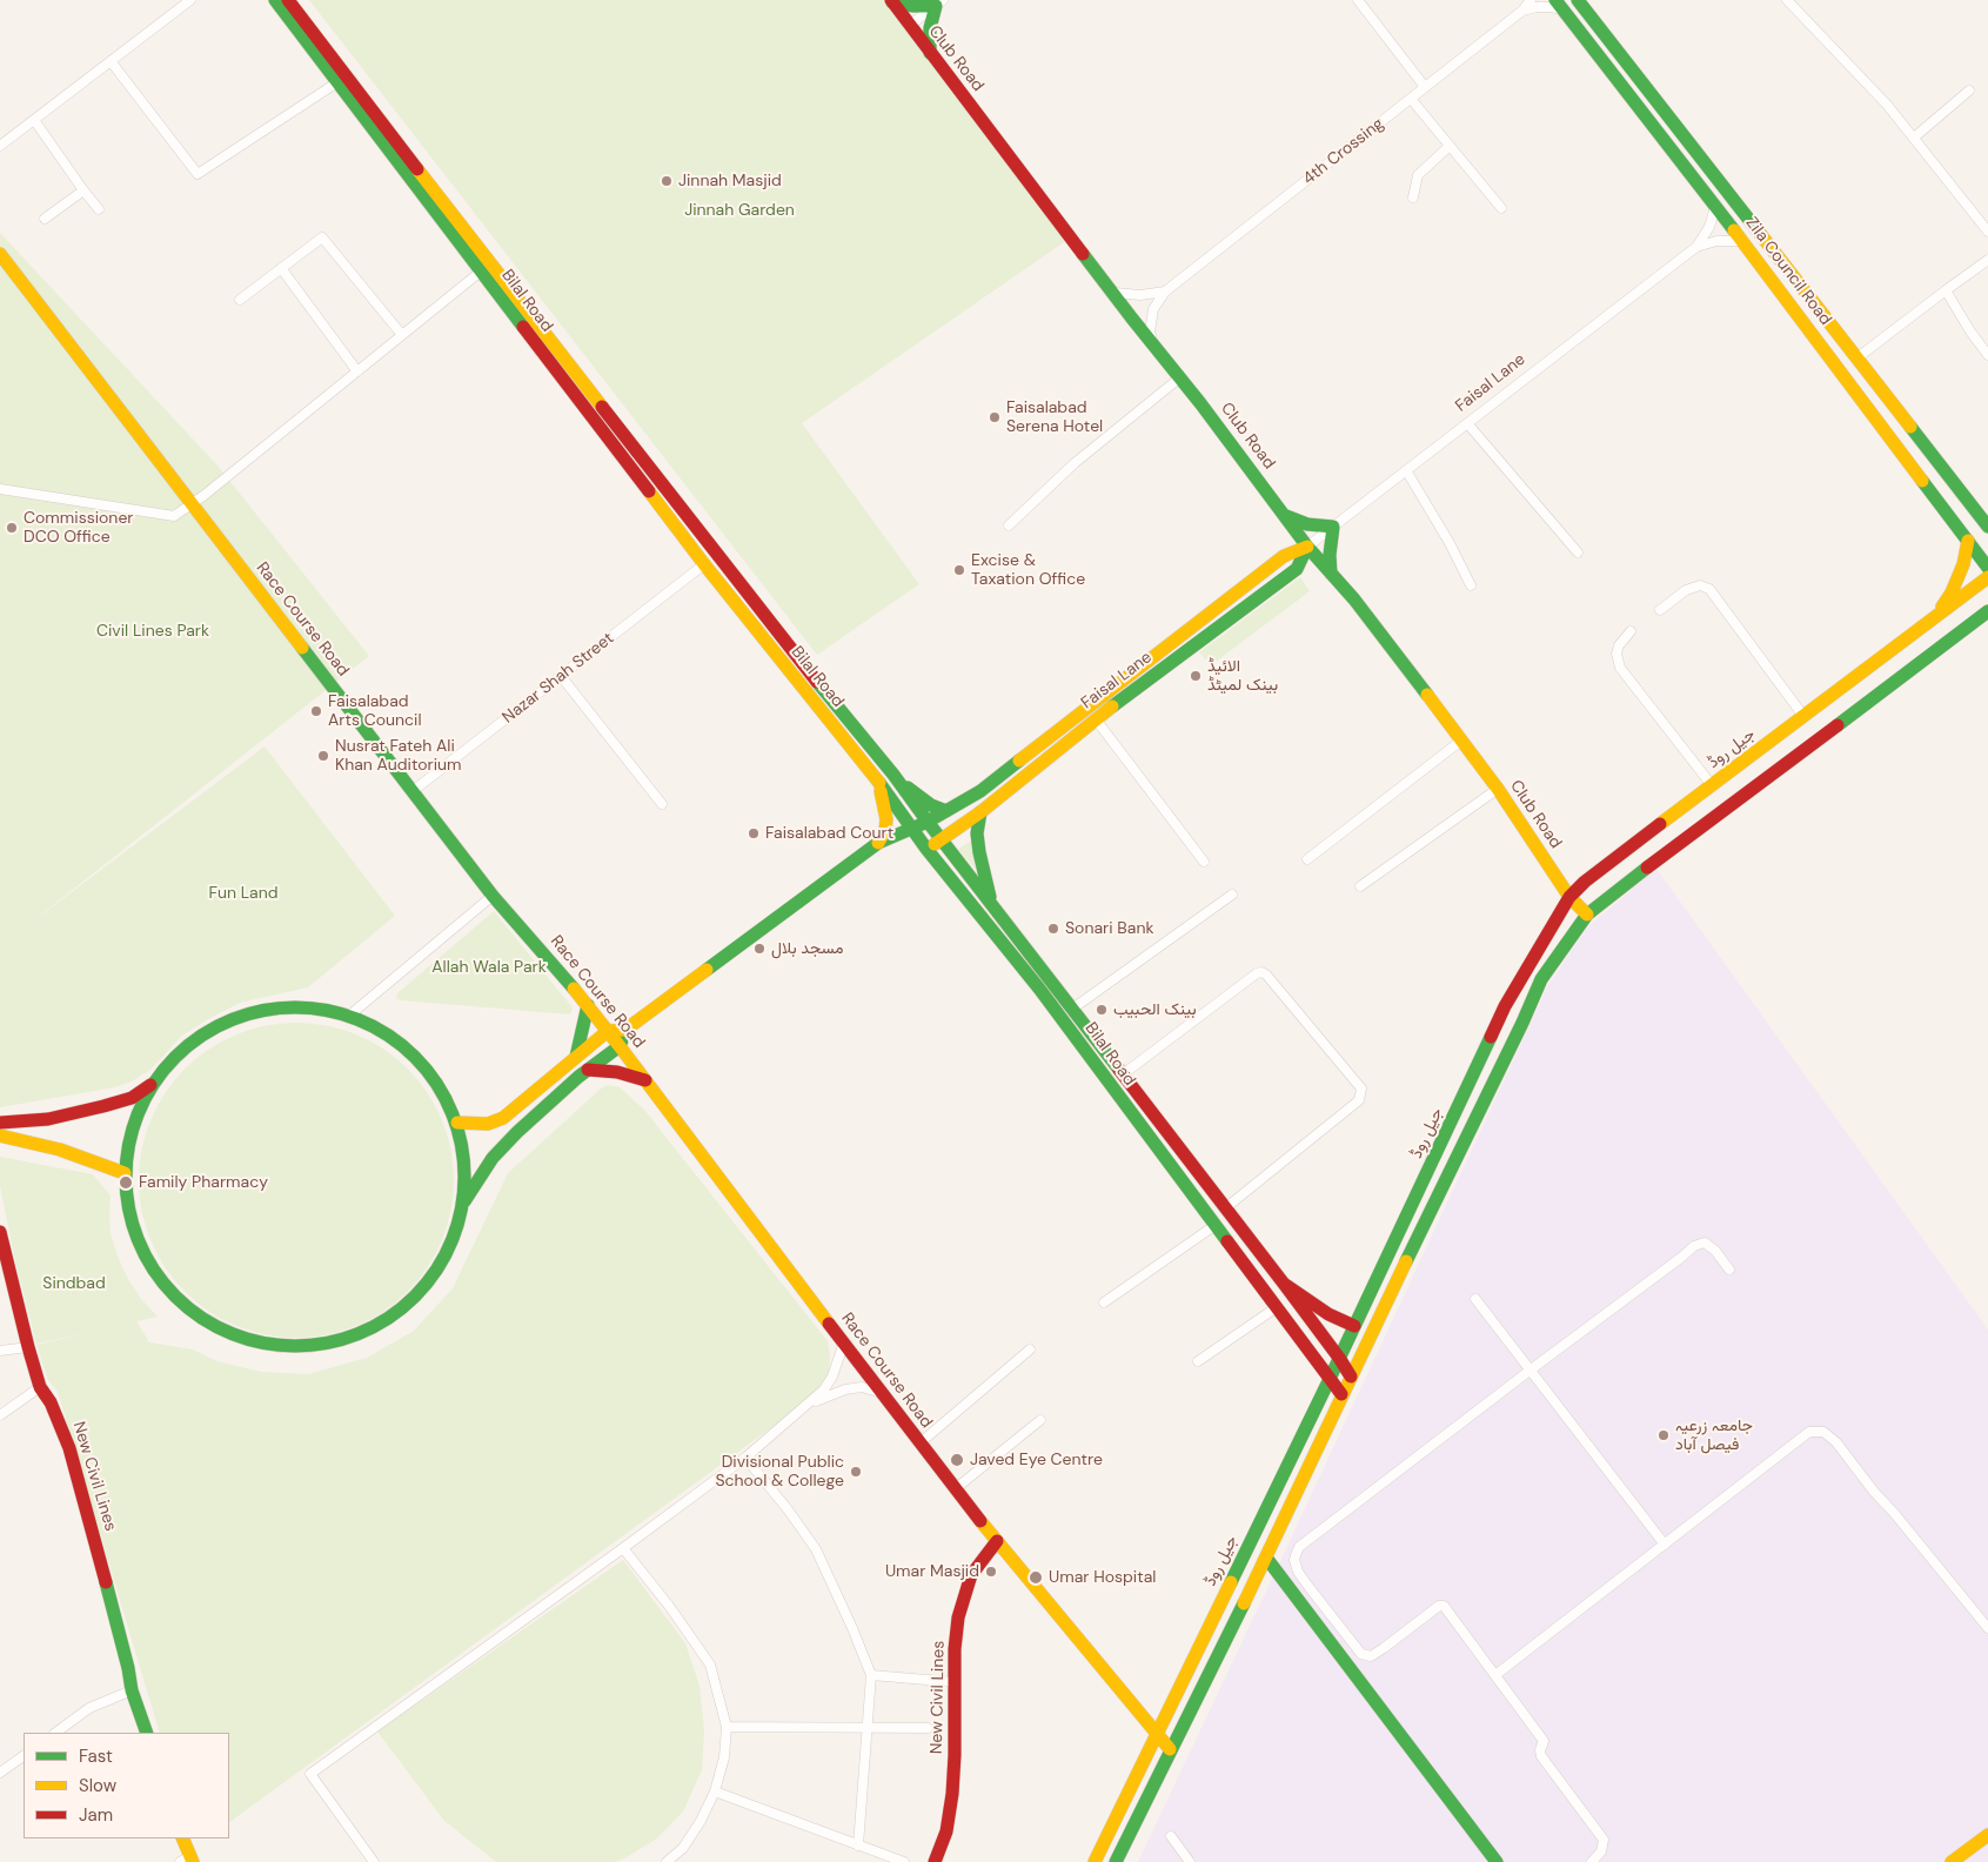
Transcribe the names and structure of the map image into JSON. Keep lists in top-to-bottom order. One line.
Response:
{"streets":{"main road":["Club Road","Zila Council Road","Bilal Road","Faisal Lane","Race Course Road","جیل روڈ","New Civil Lines"],"street":["4th Crossing","Nazar Shah Street"]},"crossings":[["Club Road","Faisal Lane"],["Club Road","جیل روڈ"],["Zila Council Road","Faisal Lane"],["Bilal Road","Faisal Lane"],["Bilal Road","Nazar Shah Street"],["Bilal Road","جیل روڈ"],["Race Course Road","Nazar Shah Street"],["Race Course Road","جیل روڈ"],["Race Course Road","New Civil Lines"]],"parks":["Jinnah Garden","Civil Lines Park","Fun Land","Allah Wala Park","Sindbad"],"places":["Jinnah Masjid","Faisalabad Serena Hotel","Commissioner DCO Office","Excise & Taxation Office","الائیڈ بینک لمیٹڈ","Faisalabad Arts Council","Nusrat Fateh Ali Khan Auditorium","Faisalabad Court","Sonari Bank","مسجد بلال","بينک الحبيب","Family Pharmacy","جامعہ زرعیہ فیصل آباد","Javed Eye Centre","Divisional Public School & College","Umar Masjid","Umar Hospital"],"legend":["Fast","Slow","Jam"]}
